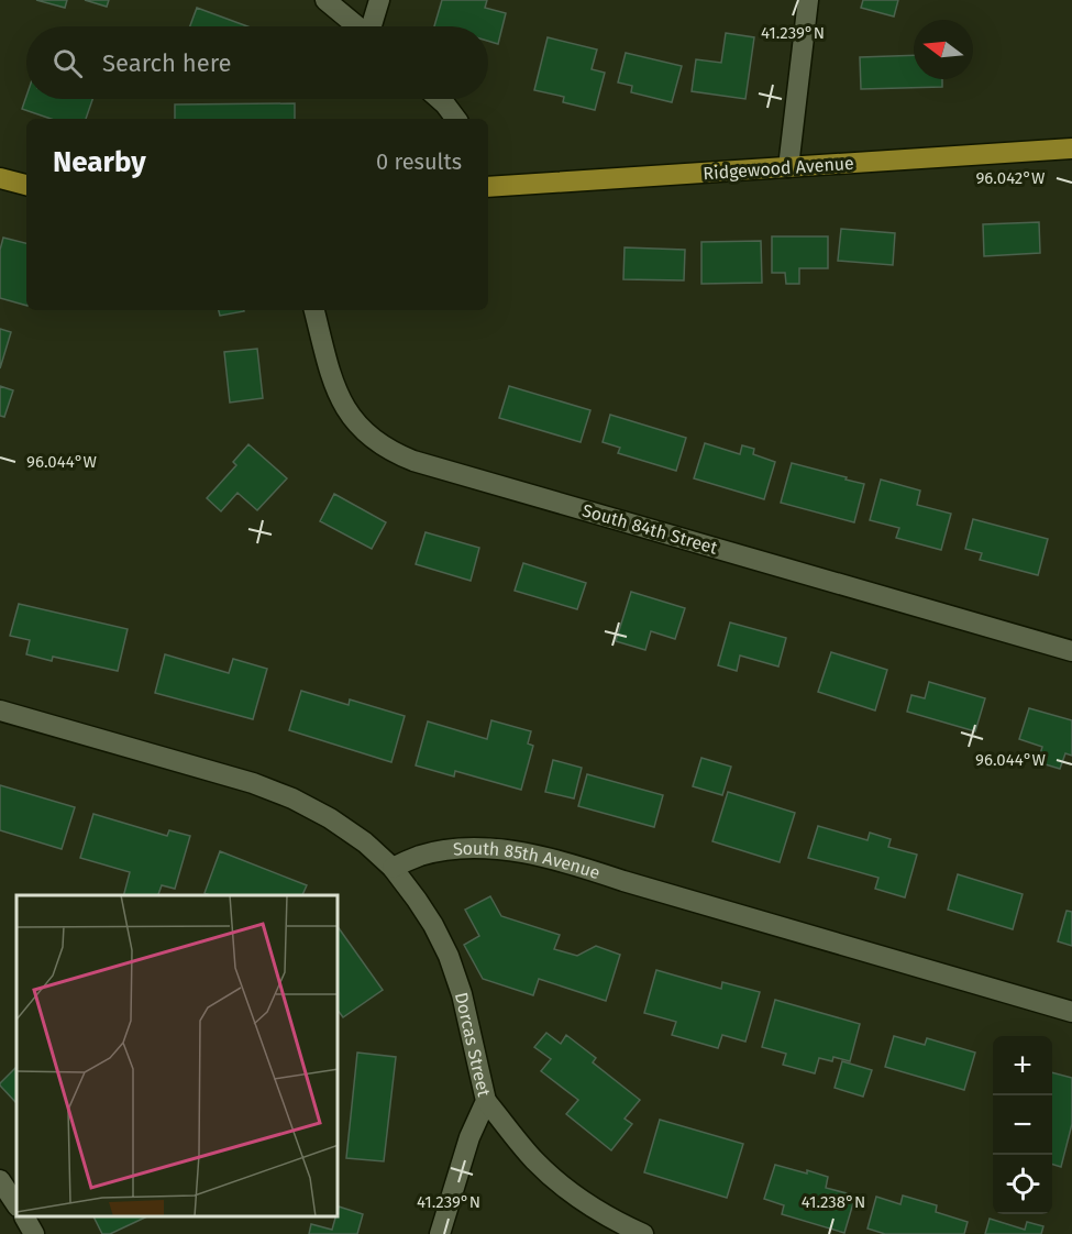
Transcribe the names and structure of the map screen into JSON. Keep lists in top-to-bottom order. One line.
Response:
{"streets":{"main road":["Ridgewood Avenue"],"street":["South 84th Street","South 85th Avenue","Dorcas Street"]},"crossings":[["South 85th Avenue","Dorcas Street"]],"north":"left","page":{"search":"Search here","heading":["Nearby","0 results"],"map_buttons":["+","−"]},"coordinates":["41.239°N","96.042°W","96.044°W","41.238°N"]}
